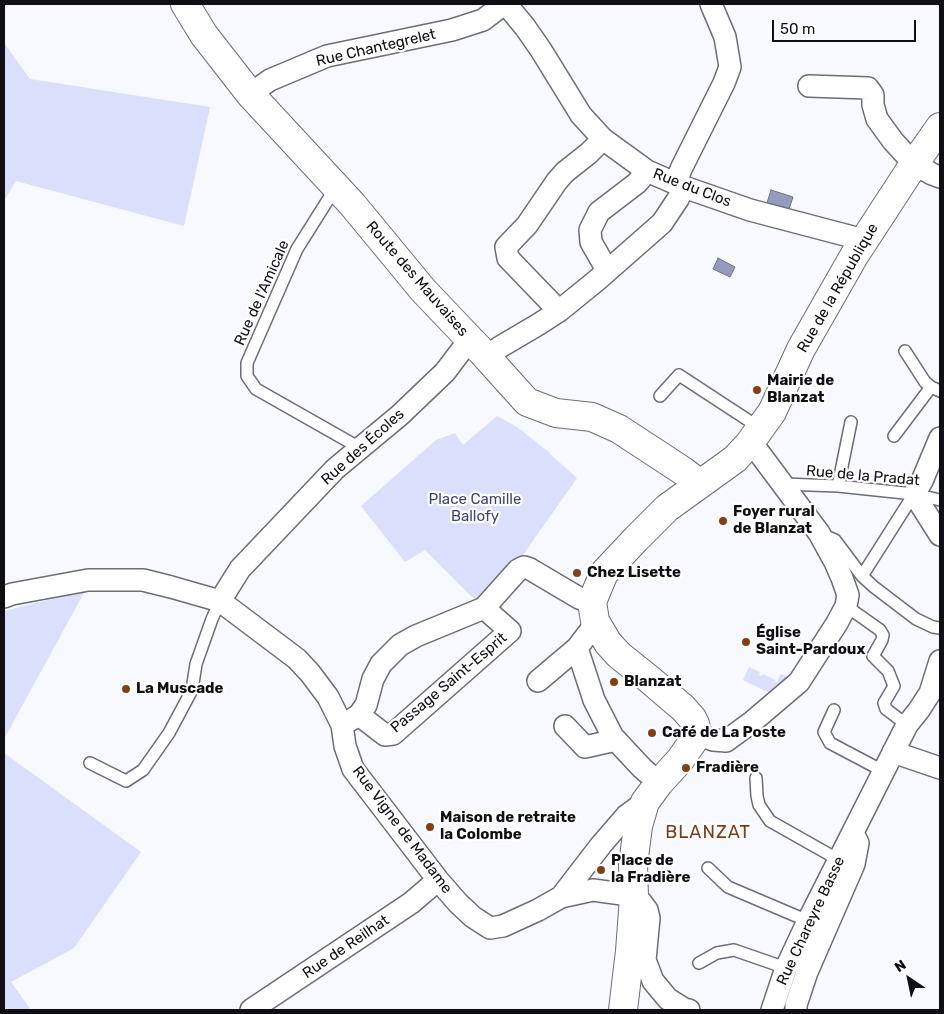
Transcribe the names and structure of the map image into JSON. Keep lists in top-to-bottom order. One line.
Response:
{"streets":{"street":["Rue Chantegrelet","Rue du Clos","Route des Mauvaises","Rue de la République","Rue des Écoles","Passage Saint-Esprit","Rue Vigne de Madame","Rue Chareyre Basse","Rue de Reilhat"],"lane":["Rue de l'Amicale","Rue de la Pradat"]},"crossings":[["Rue Chantegrelet","Rue du Clos"],["Rue Chantegrelet","Route des Mauvaises"],["Rue du Clos","Rue de la République"],["Rue du Clos","Rue des Écoles"],["Route des Mauvaises","Rue de la République"],["Route des Mauvaises","Rue de l'Amicale"],["Route des Mauvaises","Rue des Écoles"],["Rue de l'Amicale","Rue des Écoles"],["Rue des Écoles","Rue Vigne de Madame"],["Passage Saint-Esprit","Rue Vigne de Madame"],["Rue Vigne de Madame","Rue de Reilhat"]],"districts":["BLANZAT"],"parks":["Place Camille Ballofy"],"places":["Mairie de Blanzat","Foyer rural de Blanzat","Chez Lisette","Église Saint-Pardoux","Blanzat","La Muscade","Café de La Poste","Fradière","Maison de retraite la Colombe","Place de la Fradière"],"scale_bar":"50 m","north":"top left"}
